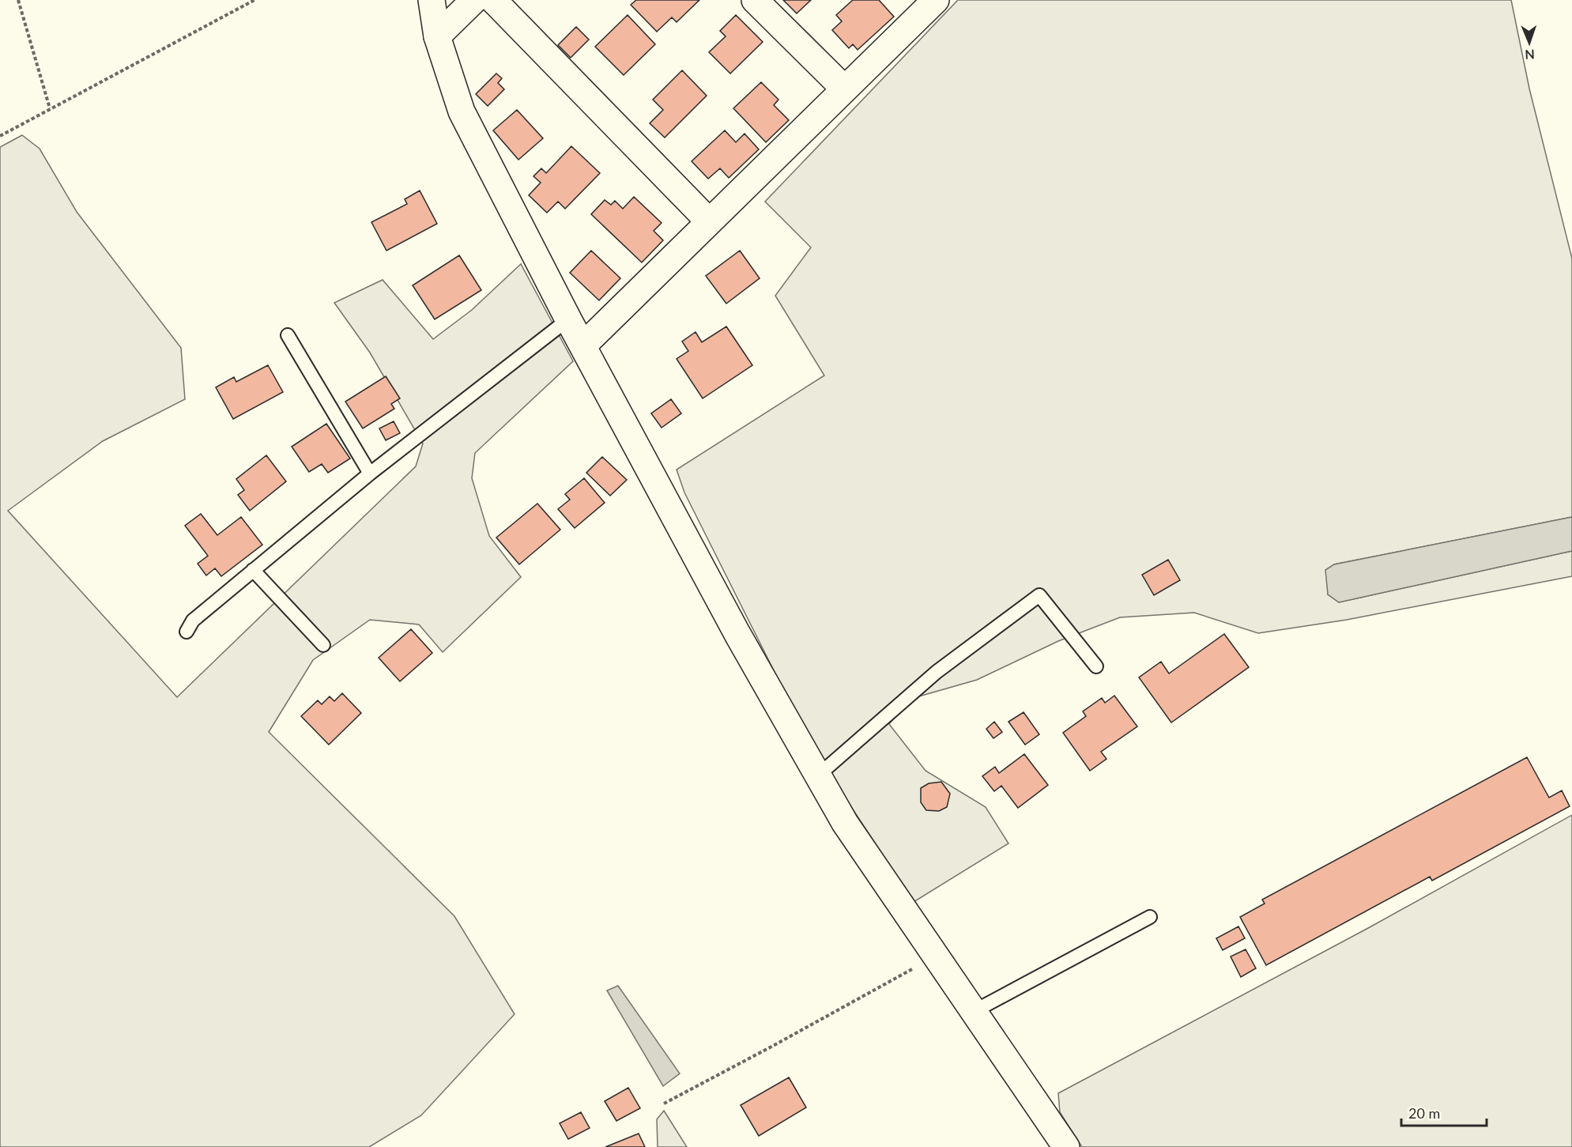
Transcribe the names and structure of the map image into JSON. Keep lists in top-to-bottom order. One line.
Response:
{"scale_bar":"20 m","north":"bottom"}
